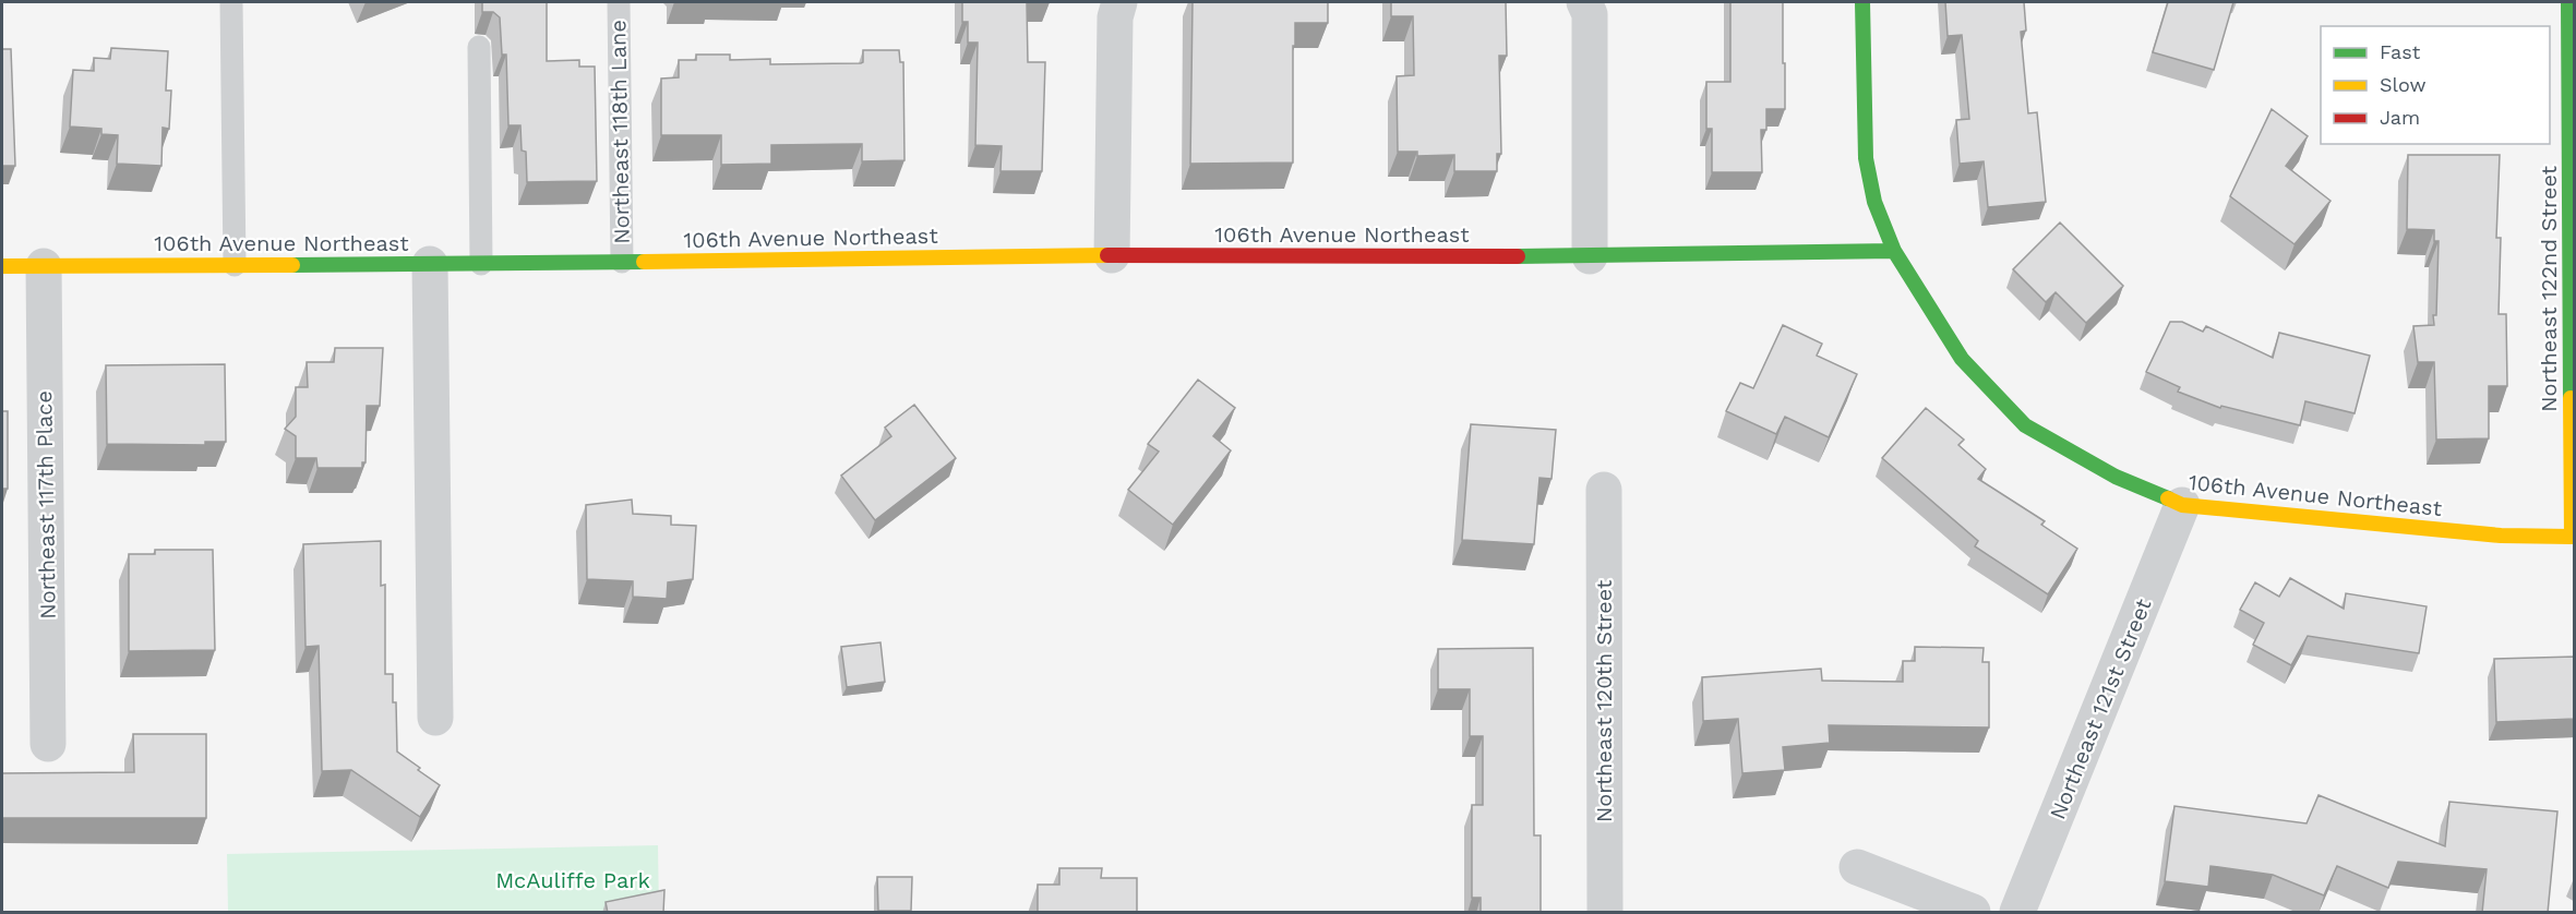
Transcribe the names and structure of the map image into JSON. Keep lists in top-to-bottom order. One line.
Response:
{"streets":{"street":["106th Avenue Northeast","Northeast 122nd Street","Northeast 117th Place","Northeast 120th Street","Northeast 121st Street"],"lane":["Northeast 118th Lane"]},"crossings":[["Northeast 118th Lane","106th Avenue Northeast"],["106th Avenue Northeast","Northeast 122nd Street"],["106th Avenue Northeast","Northeast 117th Place"],["106th Avenue Northeast","Northeast 121st Street"]],"parks":["McAuliffe Park"],"legend":["Fast","Slow","Jam"]}
